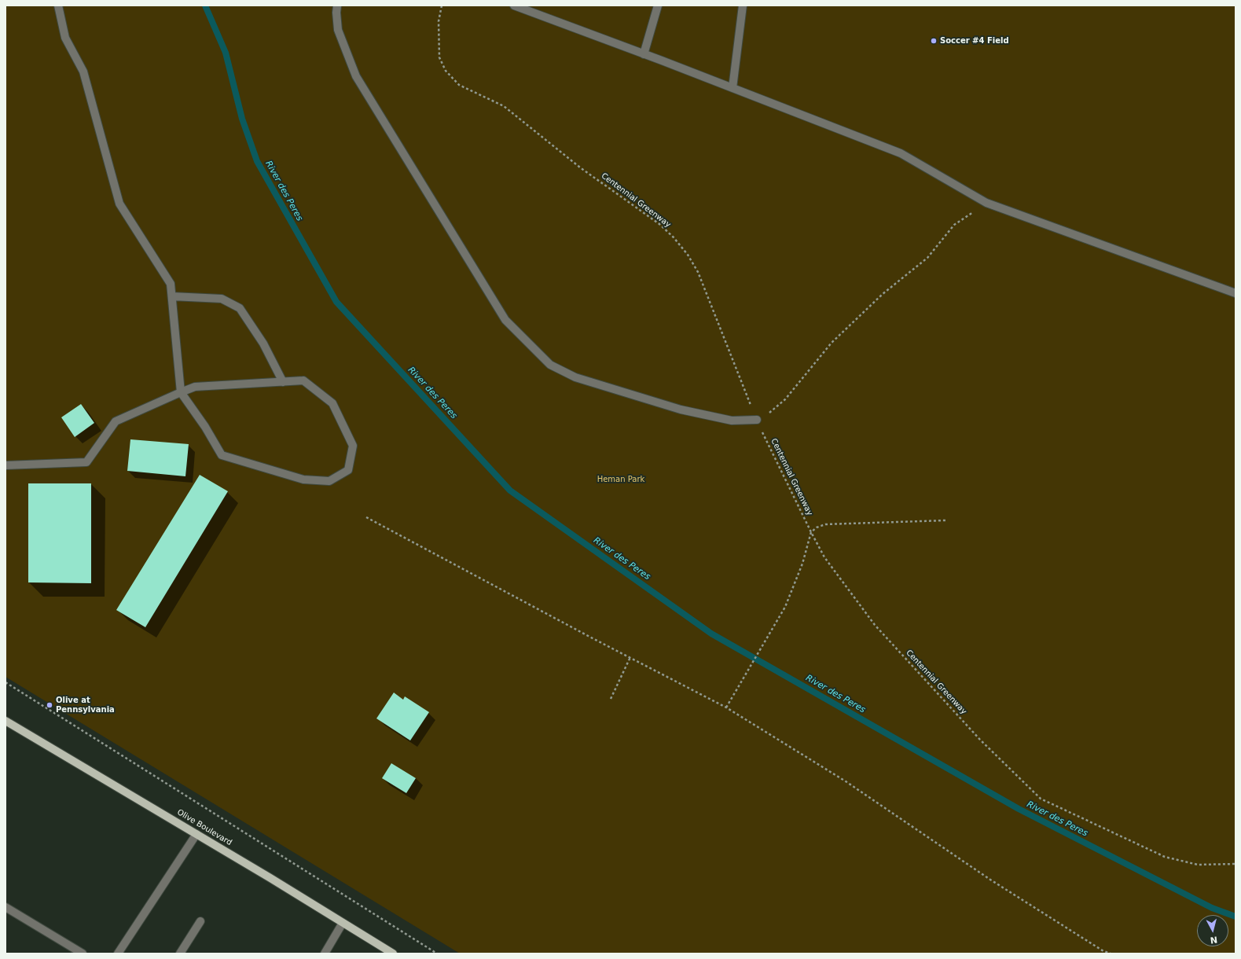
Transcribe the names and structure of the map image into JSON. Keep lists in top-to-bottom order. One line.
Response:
{"streets":{"main road":["Olive Boulevard"],"path":["Centennial Greenway"]},"water":["River des Peres"],"parks":["Heman Park"],"places":["Soccer #4 Field","Olive at Pennsylvania"],"north":"bottom"}
